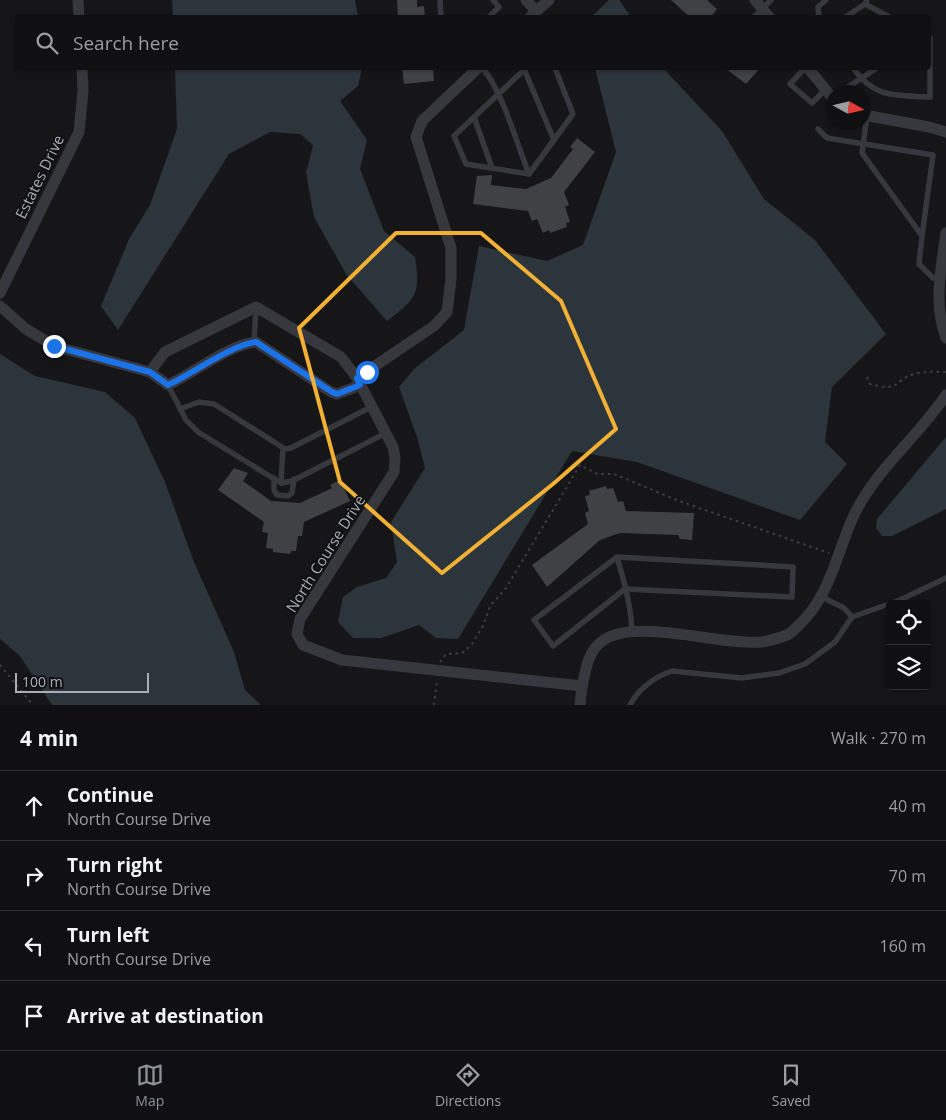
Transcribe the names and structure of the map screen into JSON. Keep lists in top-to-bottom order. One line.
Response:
{"streets":{"street":["Estates Drive","North Course Drive"]},"scale_bar":"100 m","north":"right","page":{"search":"Search here","scale":"100 m","heading":["4 min","Walk · 270 m"],"list":[["Continue","North Course Drive","40 m"],["Turn right","North Course Drive","70 m"],["Turn left","North Course Drive","160 m"],"Arrive at destination"],"nav":["Map","Directions","Saved"]}}
